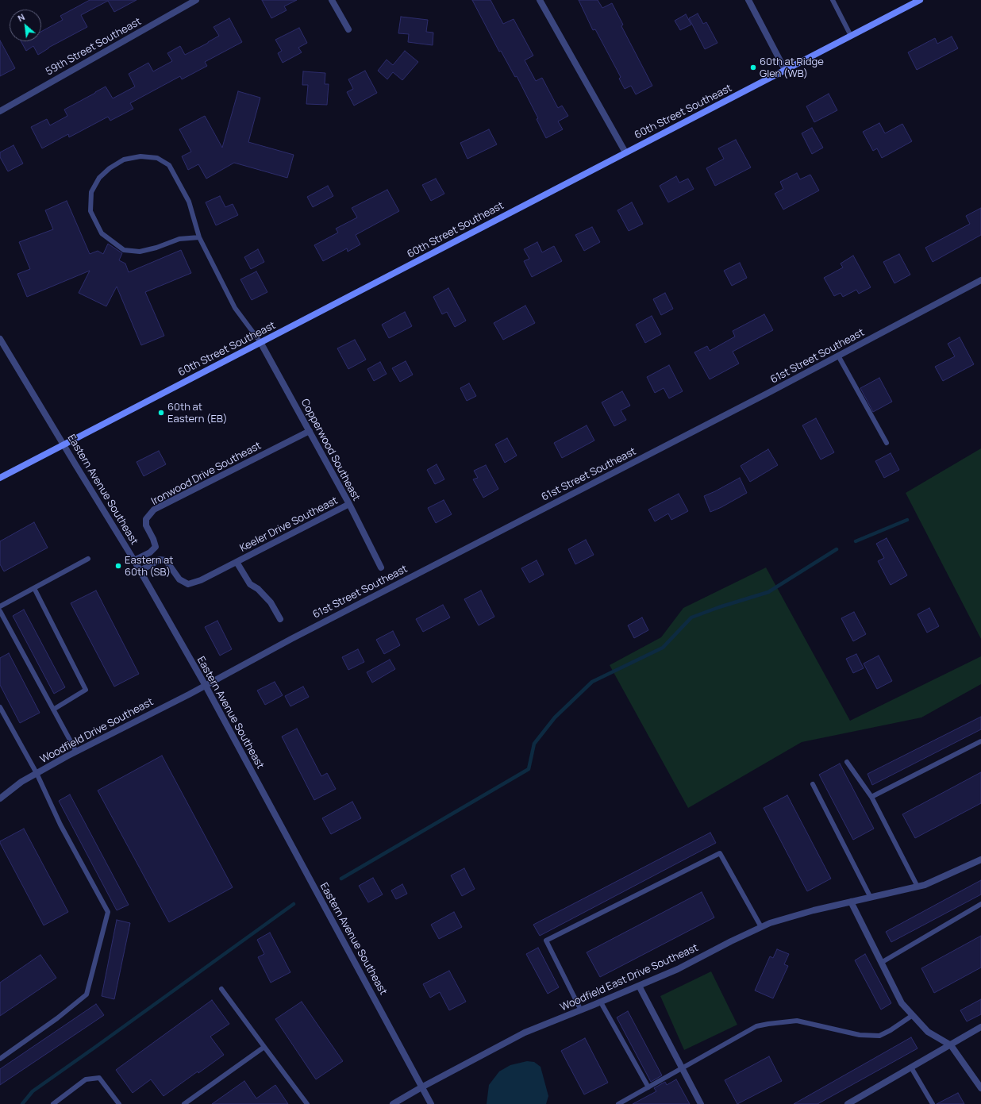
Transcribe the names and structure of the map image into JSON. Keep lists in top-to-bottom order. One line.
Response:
{"streets":{"main road":["60th Street Southeast"],"street":["59th Street Southeast","61st Street Southeast","Copperwood Southeast","Ironwood Drive Southeast","Eastern Avenue Southeast","Keeler Drive Southeast","Woodfield Drive Southeast","Woodfield East Drive Southeast"]},"crossings":[["60th Street Southeast","Copperwood Southeast"],["60th Street Southeast","Eastern Avenue Southeast"],["61st Street Southeast","Eastern Avenue Southeast"],["61st Street Southeast","Woodfield Drive Southeast"],["Copperwood Southeast","Ironwood Drive Southeast"],["Copperwood Southeast","Keeler Drive Southeast"],["Ironwood Drive Southeast","Eastern Avenue Southeast"],["Eastern Avenue Southeast","Keeler Drive Southeast"],["Eastern Avenue Southeast","Woodfield Drive Southeast"],["Eastern Avenue Southeast","Woodfield East Drive Southeast"]],"places":["60th at Ridge Glen (WB)","60th at Eastern (EB)","Eastern at 60th (SB)"],"north":"top left"}
